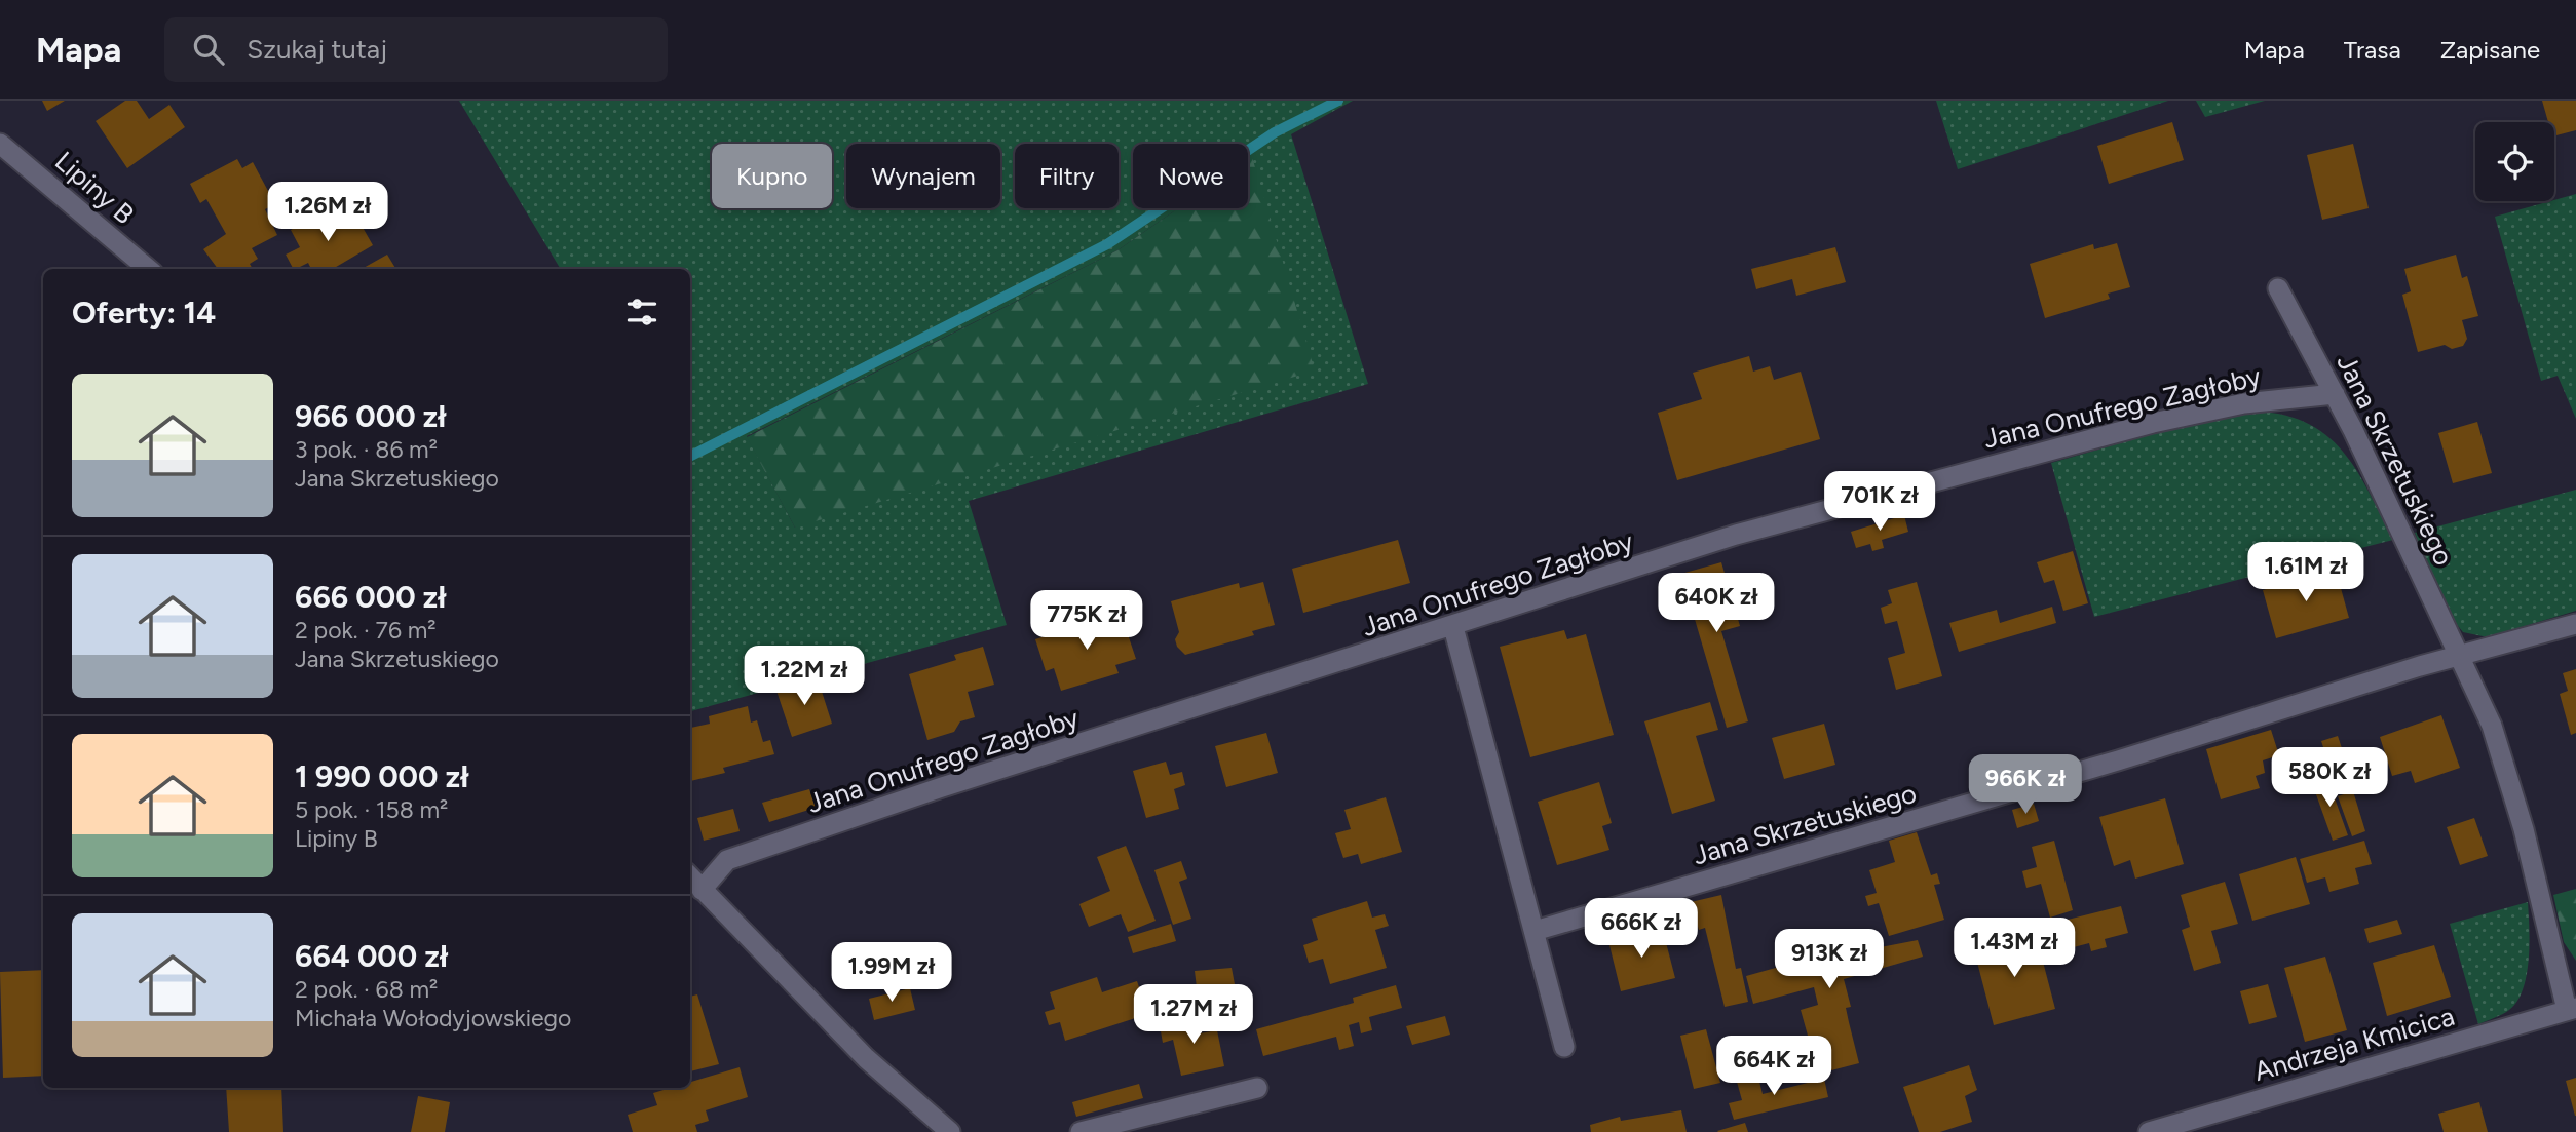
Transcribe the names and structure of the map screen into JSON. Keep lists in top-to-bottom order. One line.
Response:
{"streets":{"street":["Lipiny B","Jana Onufrego Zagłoby","Jana Skrzetuskiego","Andrzeja Kmicica"]},"crossings":[["Jana Onufrego Zagłoby","Jana Skrzetuskiego"],["Jana Skrzetuskiego","Andrzeja Kmicica"]],"page":{"header":"Mapa","search":"Szukaj tutaj","nav":["Mapa","Trasa","Zapisane"],"chip":["Kupno","Wynajem","Filtry","Nowe"],"price":["1.26M zł","701K zł","1.61M zł","640K zł","775K zł","1.22M zł","580K zł","966K zł","666K zł","1.43M zł","913K zł","1.99M zł","1.27M zł","664K zł"],"heading":"Oferty: 14","list":[{"name":"966 000 zł","note":"3 pok. · 86 m² · Jana Skrzetuskiego"},{"name":"666 000 zł","note":"2 pok. · 76 m² · Jana Skrzetuskiego"},{"name":"1 990 000 zł","note":"5 pok. · 158 m² · Lipiny B"},{"name":"664 000 zł","note":"2 pok. · 68 m² · Michała Wołodyjowskiego"}]}}
